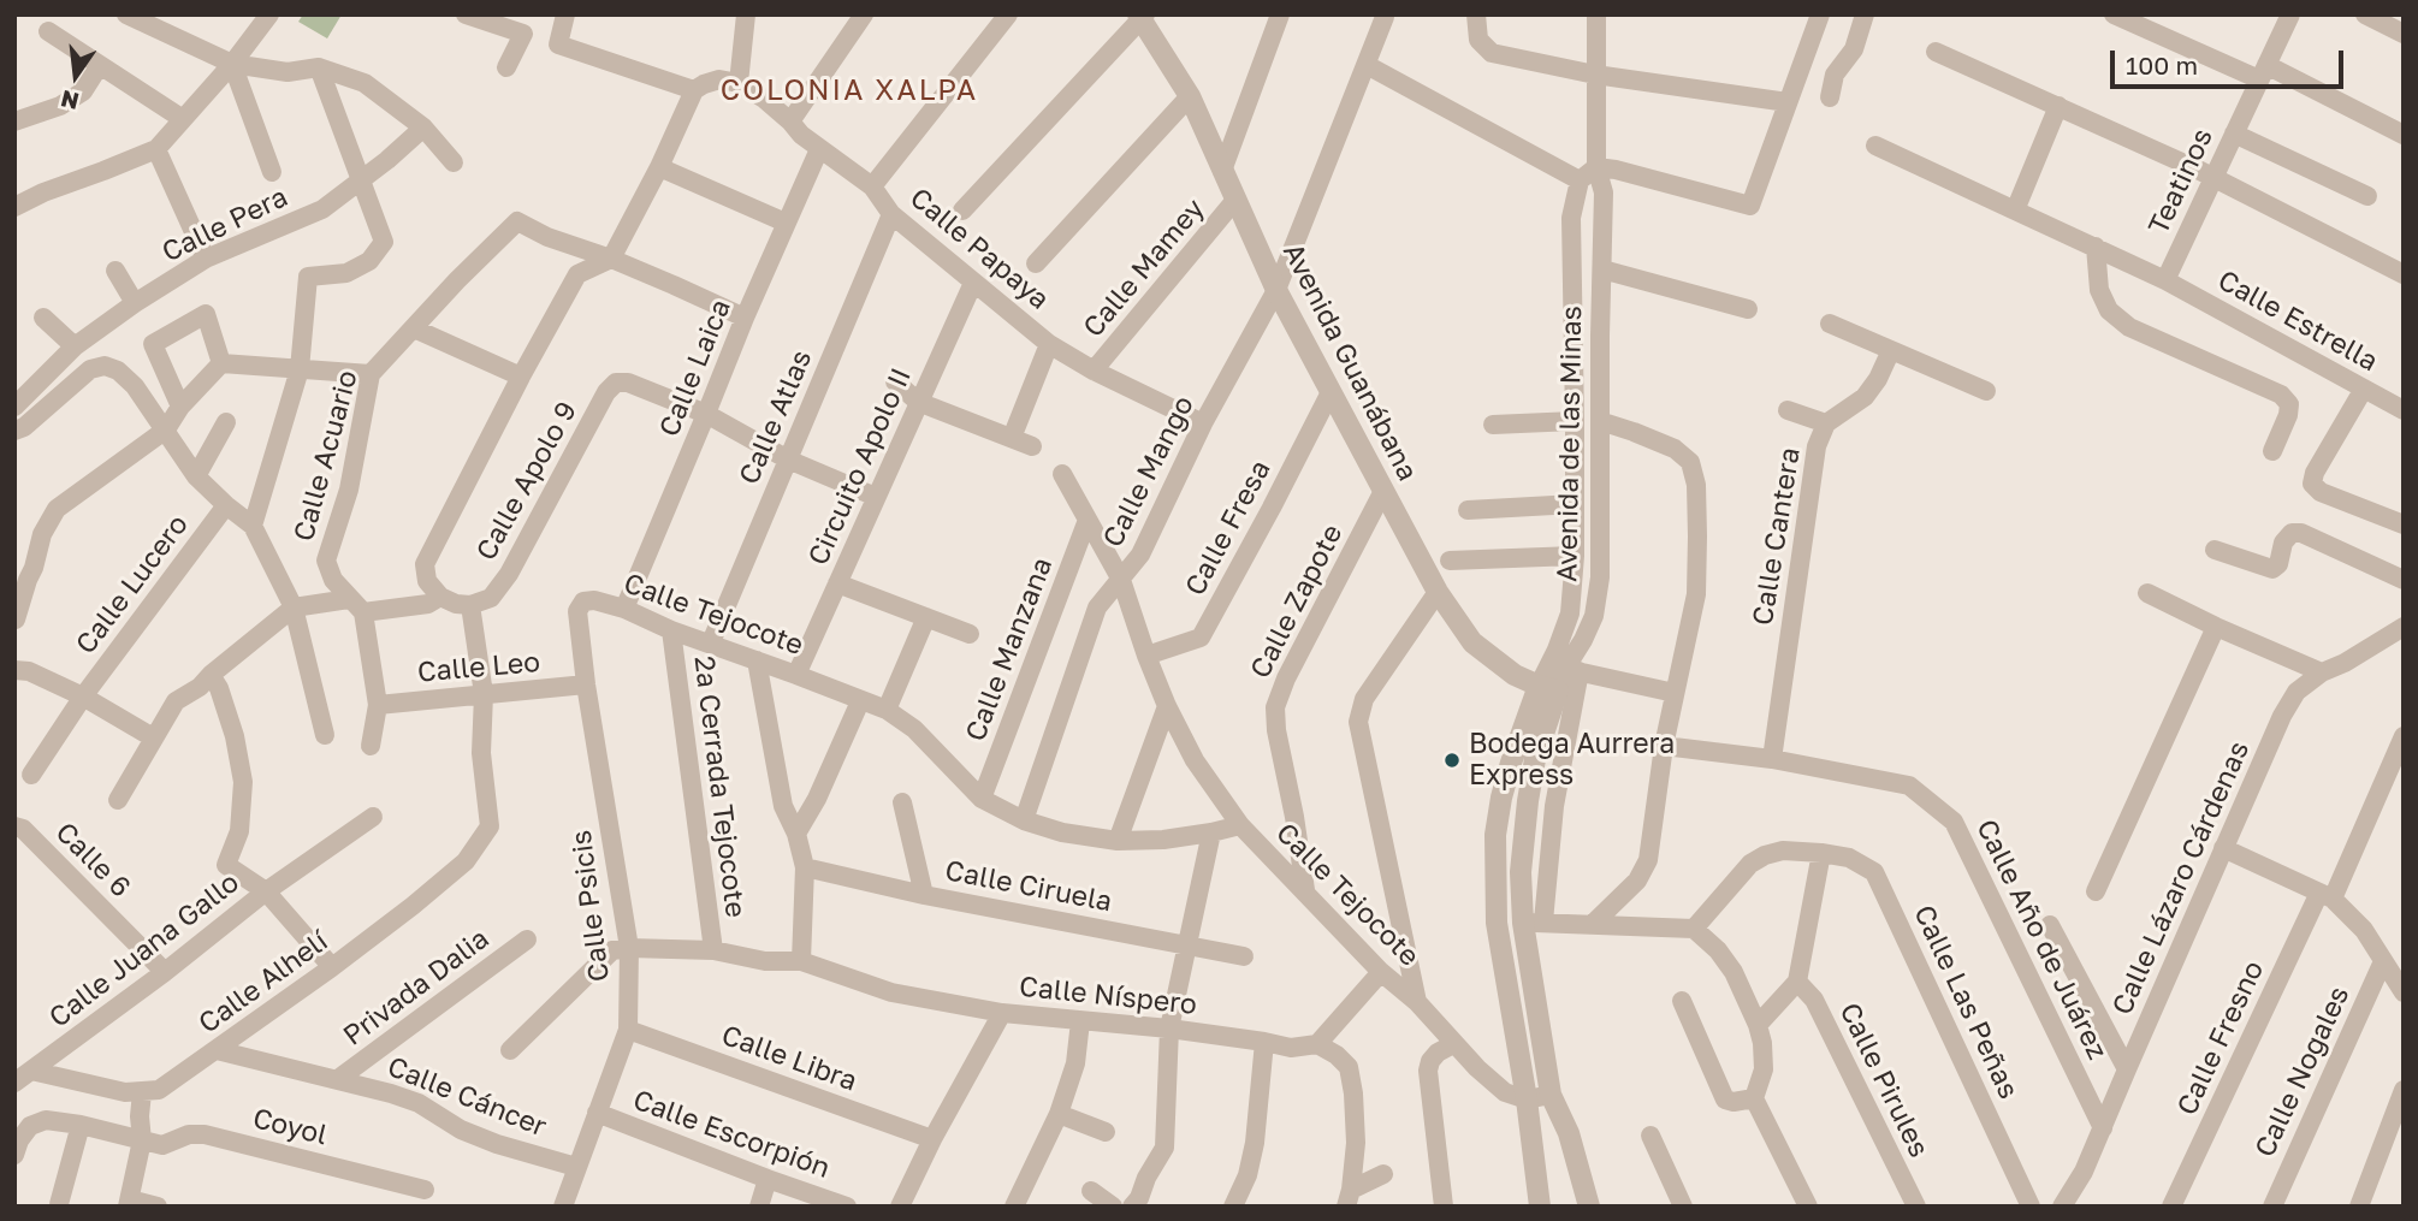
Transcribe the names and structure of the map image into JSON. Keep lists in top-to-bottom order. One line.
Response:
{"streets":{"street":["Teatinos","Calle Pera","Calle Papaya","Calle Mamey","Calle Estrella","Avenida Guanábana","Calle Laica","Calle Atlas","Avenida de las Minas","Calle Acuario","Circuito Apolo II","Calle Mango","Calle Apolo 9","Calle Fresa","Calle Cantera","Calle Lucero","Calle Zapote","Calle Tejocote","Calle Manzana","Calle Leo","2a Cerrada Tejocote","Calle 6","Calle Lázaro Cárdenas","Calle Ciruela","Calle Psicis","Calle Año de Juárez","Calle Juana Gallo","Calle Alhelí","Privada Dalia","Calle Níspero","Calle Las Peñas","Calle Fresno","Calle Libra","Calle Nogales","Calle Pirules","Calle Cáncer","Coyol","Calle Escorpión"]},"crossings":[["Teatinos","Calle Estrella"],["Calle Papaya","Calle Mamey"],["Calle Papaya","Calle Laica"],["Calle Papaya","Calle Atlas"],["Calle Papaya","Circuito Apolo II"],["Calle Papaya","Calle Mango"],["Calle Mamey","Avenida Guanábana"],["Avenida Guanábana","Avenida de las Minas"],["Avenida Guanábana","Calle Mango"],["Avenida Guanábana","Calle Fresa"],["Avenida Guanábana","Calle Zapote"],["Calle Laica","Calle Apolo 9"],["Calle Laica","Calle Tejocote"],["Calle Atlas","Calle Tejocote"],["Avenida de las Minas","Calle Tejocote"],["Calle Acuario","Calle Leo"],["Circuito Apolo II","Calle Tejocote"],["Calle Mango","Calle Tejocote"],["Calle Cantera","Calle Año de Juárez"],["Calle Zapote","Calle Tejocote"],["Calle Tejocote","Calle Manzana"],["Calle Tejocote","2a Cerrada Tejocote"],["Calle Tejocote","Calle Psicis"],["Calle Leo","Calle Psicis"],["Calle Leo","Calle Alhelí"],["2a Cerrada Tejocote","Calle Níspero"],["Calle 6","Calle Juana Gallo"],["Calle Lázaro Cárdenas","Calle Año de Juárez"],["Calle Psicis","Calle Níspero"],["Calle Psicis","Calle Libra"],["Calle Psicis","Calle Cáncer"],["Calle Psicis","Calle Escorpión"],["Calle Alhelí","Calle Cáncer"],["Privada Dalia","Calle Cáncer"]],"districts":["COLONIA XALPA"],"places":["Bodega Aurrera Express"],"scale_bar":"100 m","north":"bottom"}
